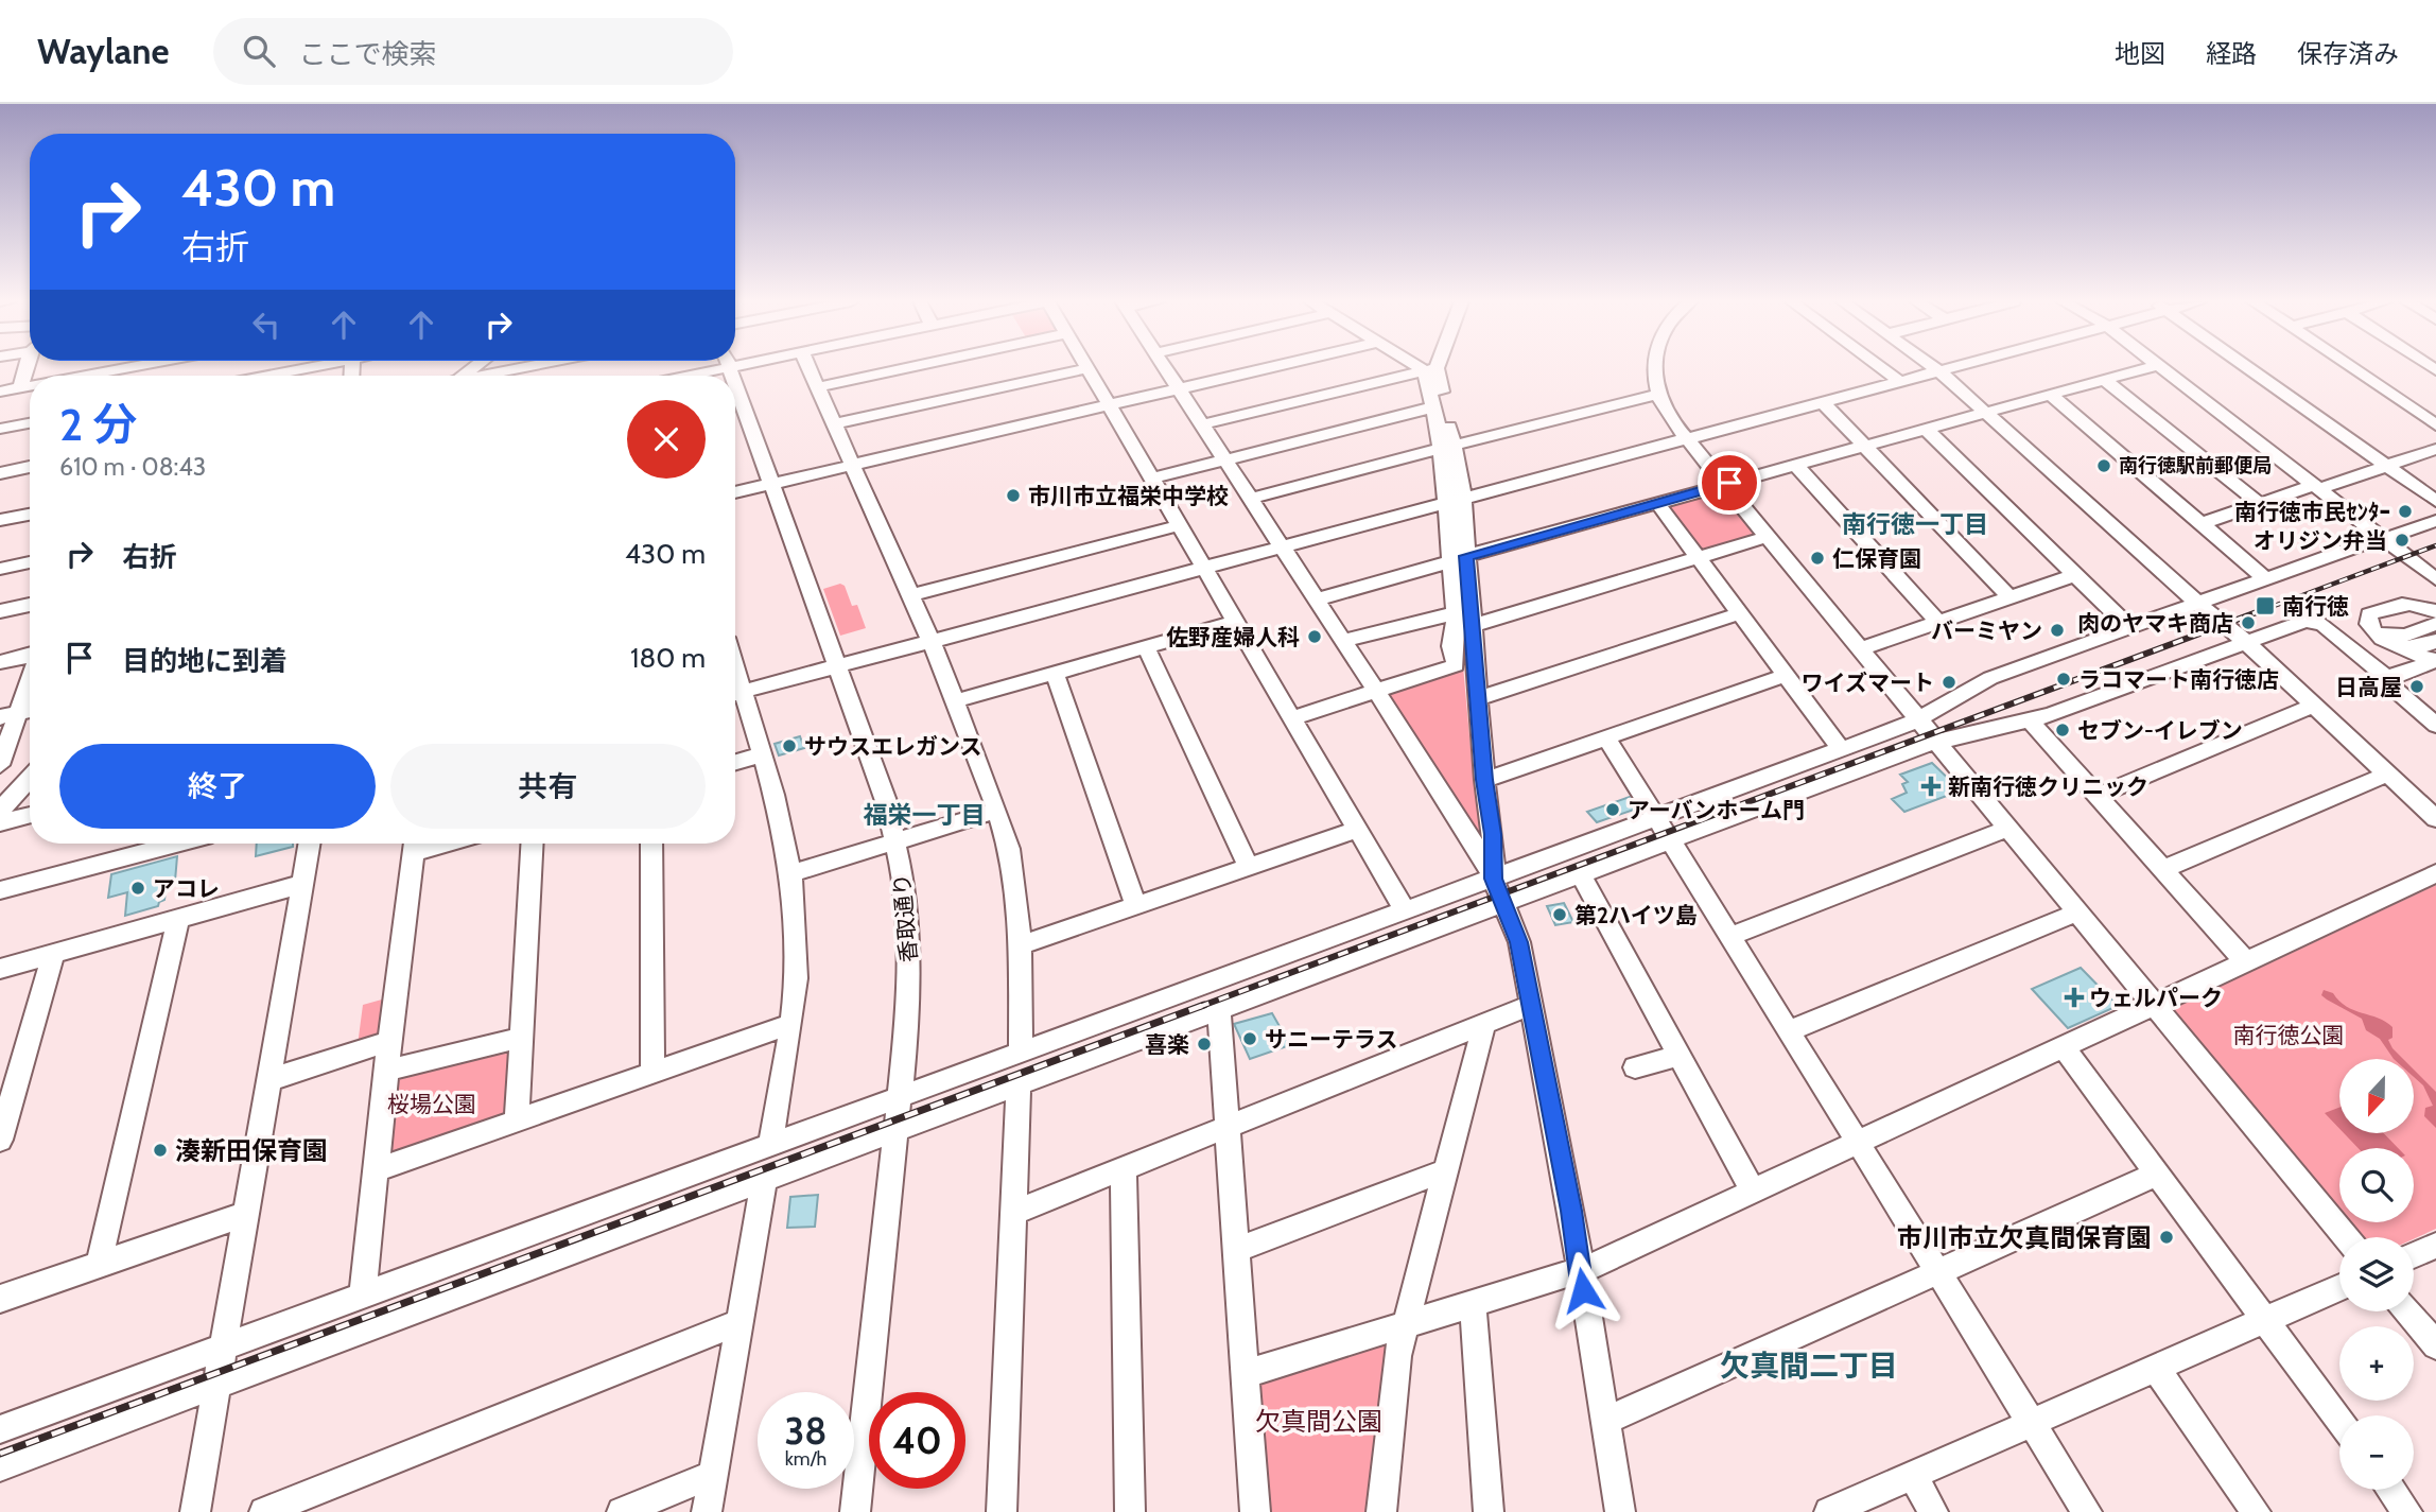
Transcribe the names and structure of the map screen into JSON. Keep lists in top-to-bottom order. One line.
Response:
{"streets":{"street":["香取通り"]},"districts":["南行徳一丁目","福栄一丁目","欠真間二丁目"],"parks":["南行徳公園","桜場公園","欠真間公園"],"places":{"other":["南行徳駅前郵便局","市川市立福栄中学校","南行徳市民ｾﾝﾀｰ","オリジン弁当","仁保育園","肉のヤマキ商店","バーミヤン","佐野産婦人科","ラコマート南行徳店","ワイズマート","日高屋","セブン-イレブン","サウスエレガンス","アーバンホーム門","アコレ","第2ハイツ島","サニーテラス","喜楽","湊新田保育園","市川市立欠真間保育園"],"transit":["南行徳"],"health":["新南行徳クリニック","ウェルパーク"]},"north":"bottom","page":{"header":"Waylane","search":"ここで検索","nav":["地図","経路","保存済み"],"turn":["430 m","右折"],"heading":["2 分","610 m · 08:43"],"list":[{"name":"右折","value":"430 m"},{"name":"目的地に到着","value":"180 m"}],"buttons":["終了","共有"],"map_buttons":["+","−"],"speed":"38 km/h","limit":"40"}}
